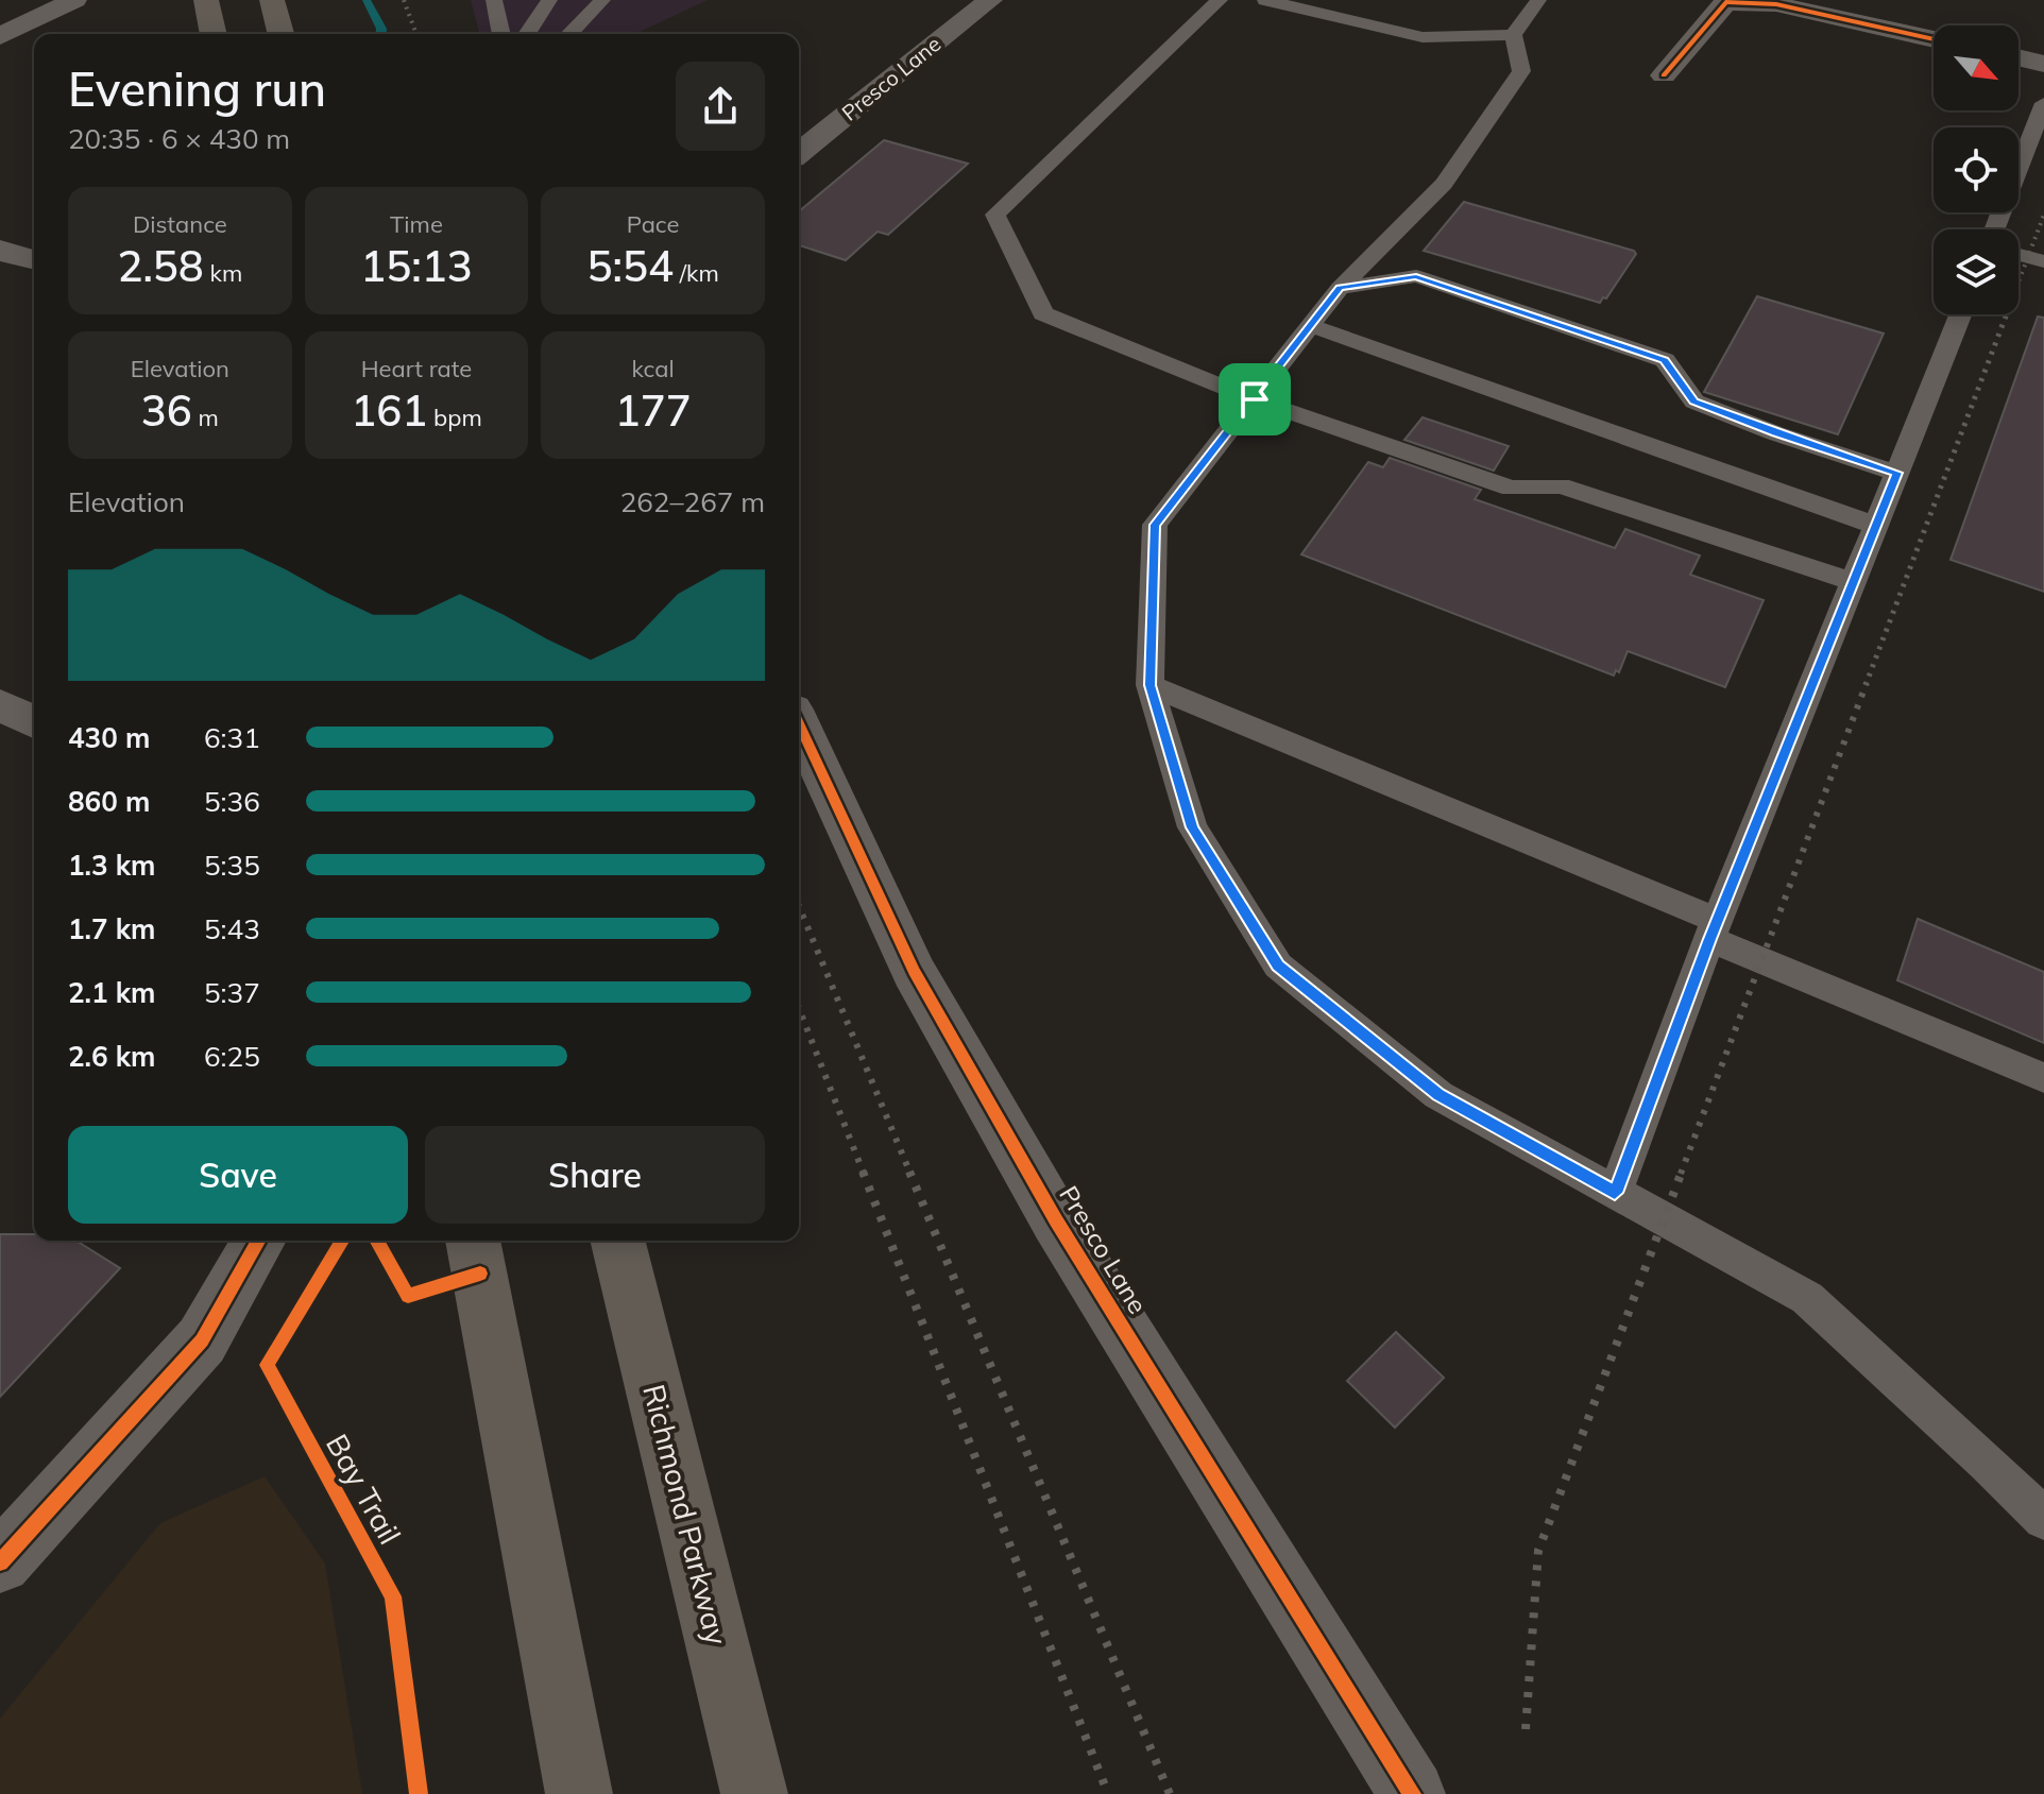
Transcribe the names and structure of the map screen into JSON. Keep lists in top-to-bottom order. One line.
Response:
{"streets":{"highway":["Richmond Parkway"],"street":["Presco Lane"],"cycle path":["Bay Trail"]},"north":"bottom right","page":{"heading":["Evening run","20:35 · 6 × 430 m"],"stats":[["Distance","2.58 km"],["Time","15:13"],["Pace","5:54 /km"],["Elevation","36 m"],["Heart rate","161 bpm"],["kcal","177"]],"chart":["Elevation","262–267 m"],"list":[{"name":"430 m","note":"6:31"},{"name":"860 m","note":"5:36"},{"name":"1.3 km","note":"5:35"},{"name":"1.7 km","note":"5:43"},{"name":"2.1 km","note":"5:37"},{"name":"2.6 km","note":"6:25"}],"buttons":["Save","Share"]}}
